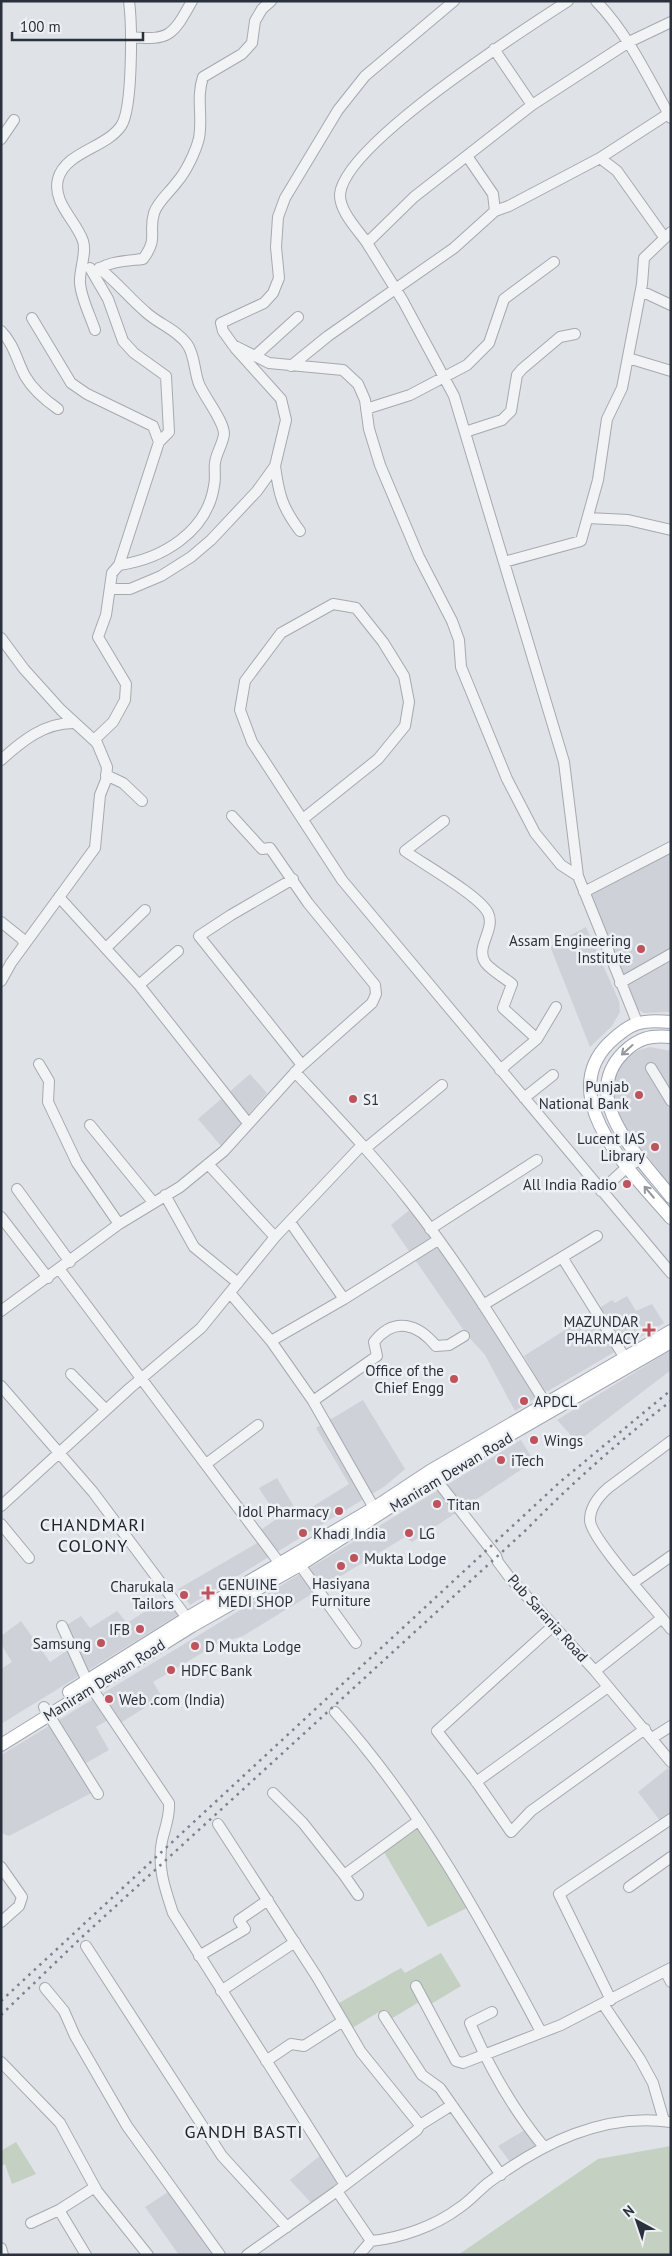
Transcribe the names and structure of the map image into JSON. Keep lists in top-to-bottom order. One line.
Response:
{"streets":{"main road":["Maniram Dewan Road"],"street":["Pub Sarania Road"]},"crossings":[["Maniram Dewan Road","Pub Sarania Road"]],"districts":["CHANDMARI COLONY","GANDH BASTI"],"places":{"other":["Assam Engineering Institute","Punjab National Bank","S1","Lucent IAS Library","All India Radio","Office of the Chief Engg","APDCL","Wings","iTech","Titan","Idol Pharmacy","Khadi India","LG","Mukta Lodge","Hasiyana Furniture","Charukala Tailors","IFB","Samsung","D Mukta Lodge","HDFC Bank","Web .com (India)"],"health":["MAZUNDAR PHARMACY","GENUINE MEDI SHOP"]},"scale_bar":"100 m","north":"top left"}
